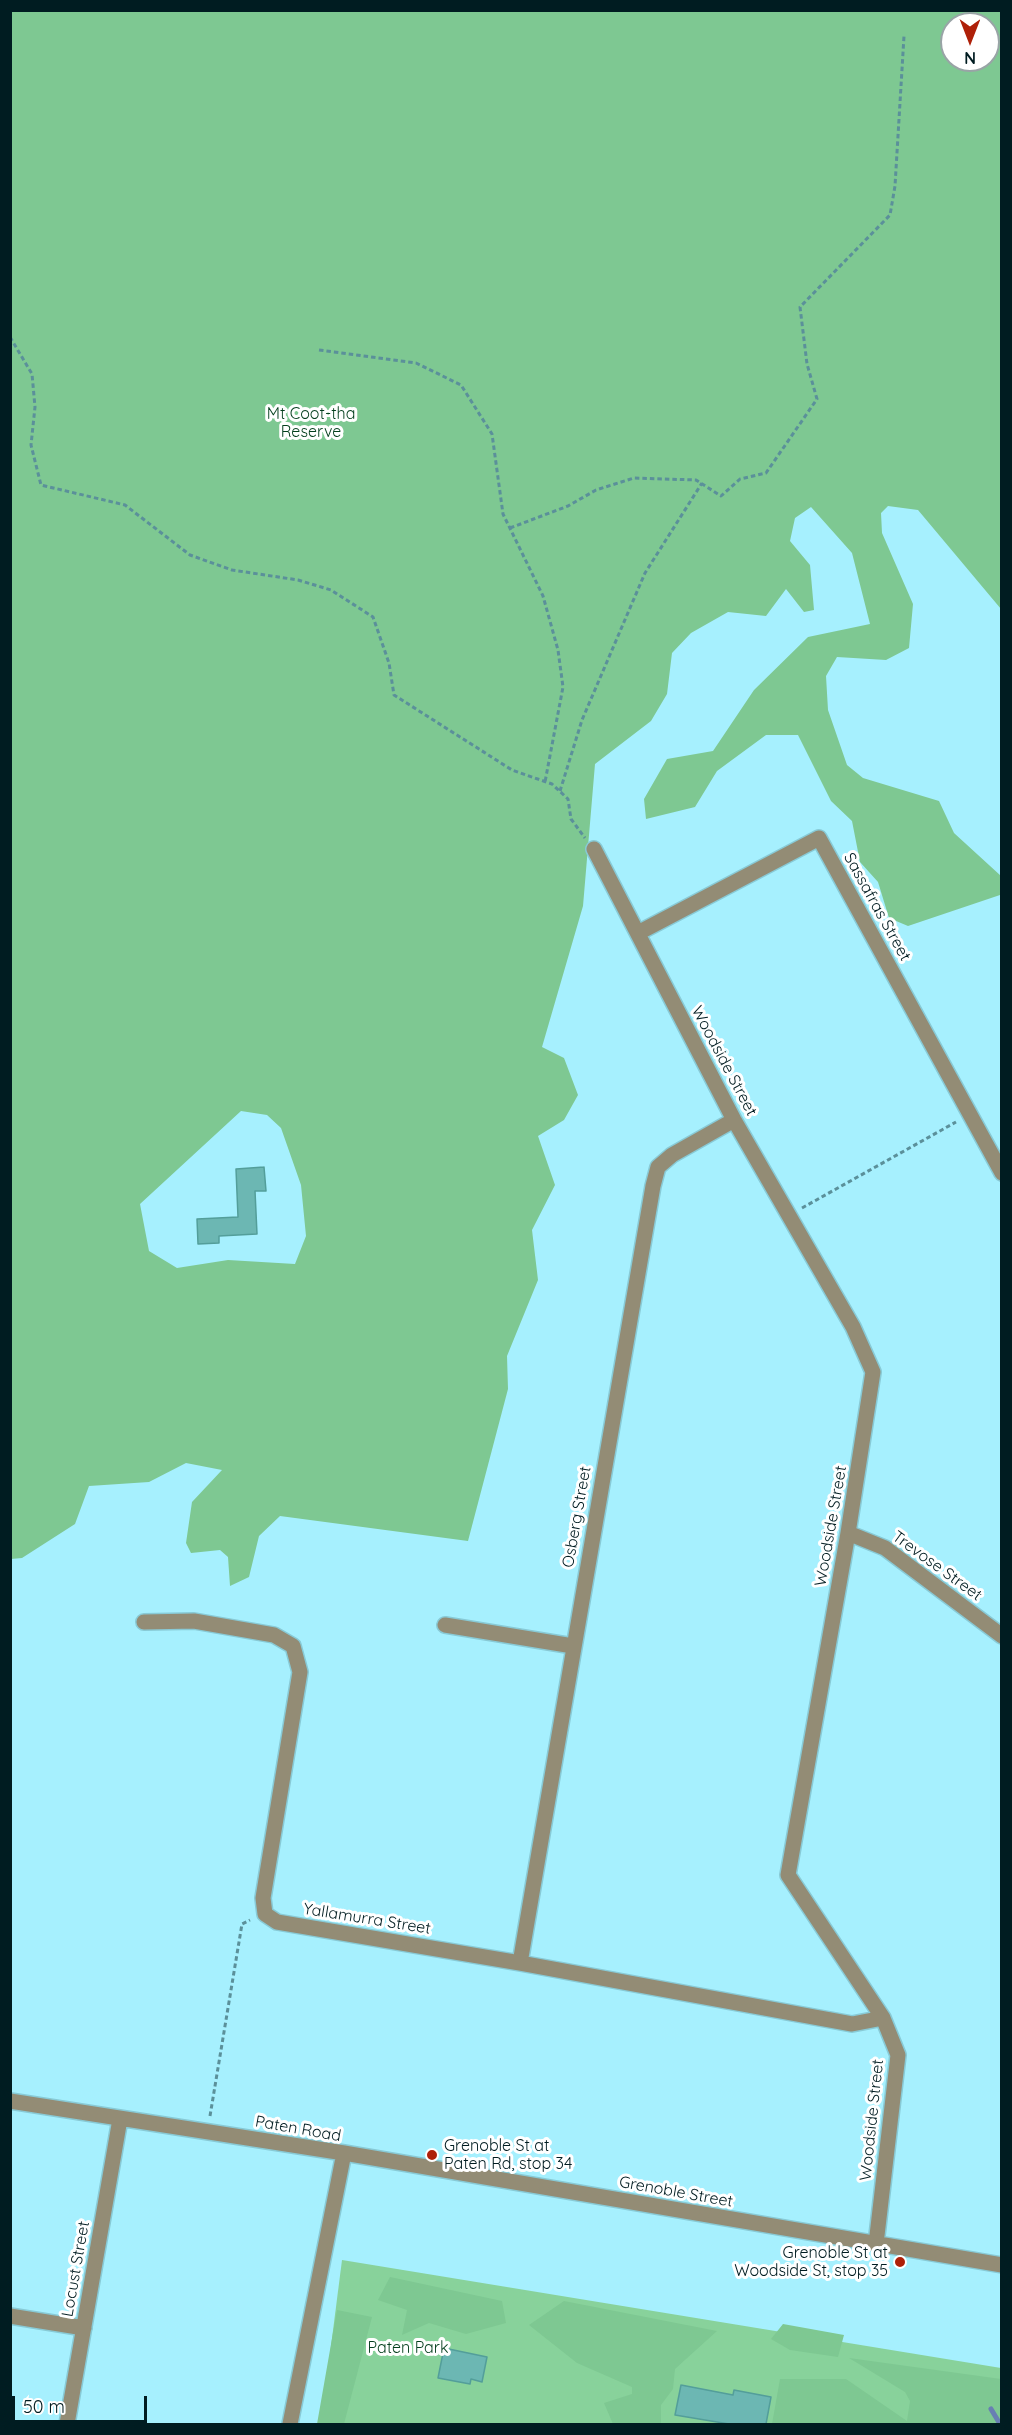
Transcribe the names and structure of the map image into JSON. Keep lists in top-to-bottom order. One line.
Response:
{"streets":{"street":["Sassafras Street","Woodside Street","Osberg Street","Trevose Street","Yallamurra Street","Paten Road","Grenoble Street","Locust Street"]},"crossings":[["Sassafras Street","Woodside Street"],["Woodside Street","Osberg Street"],["Woodside Street","Trevose Street"],["Woodside Street","Yallamurra Street"],["Woodside Street","Grenoble Street"],["Osberg Street","Yallamurra Street"],["Paten Road","Grenoble Street"],["Paten Road","Locust Street"]],"parks":["Mt Coot-tha Reserve","Paten Park"],"places":["Grenoble St at Paten Rd, stop 34","Grenoble St at Woodside St, stop 35"],"scale_bar":"50 m","north":"bottom"}
